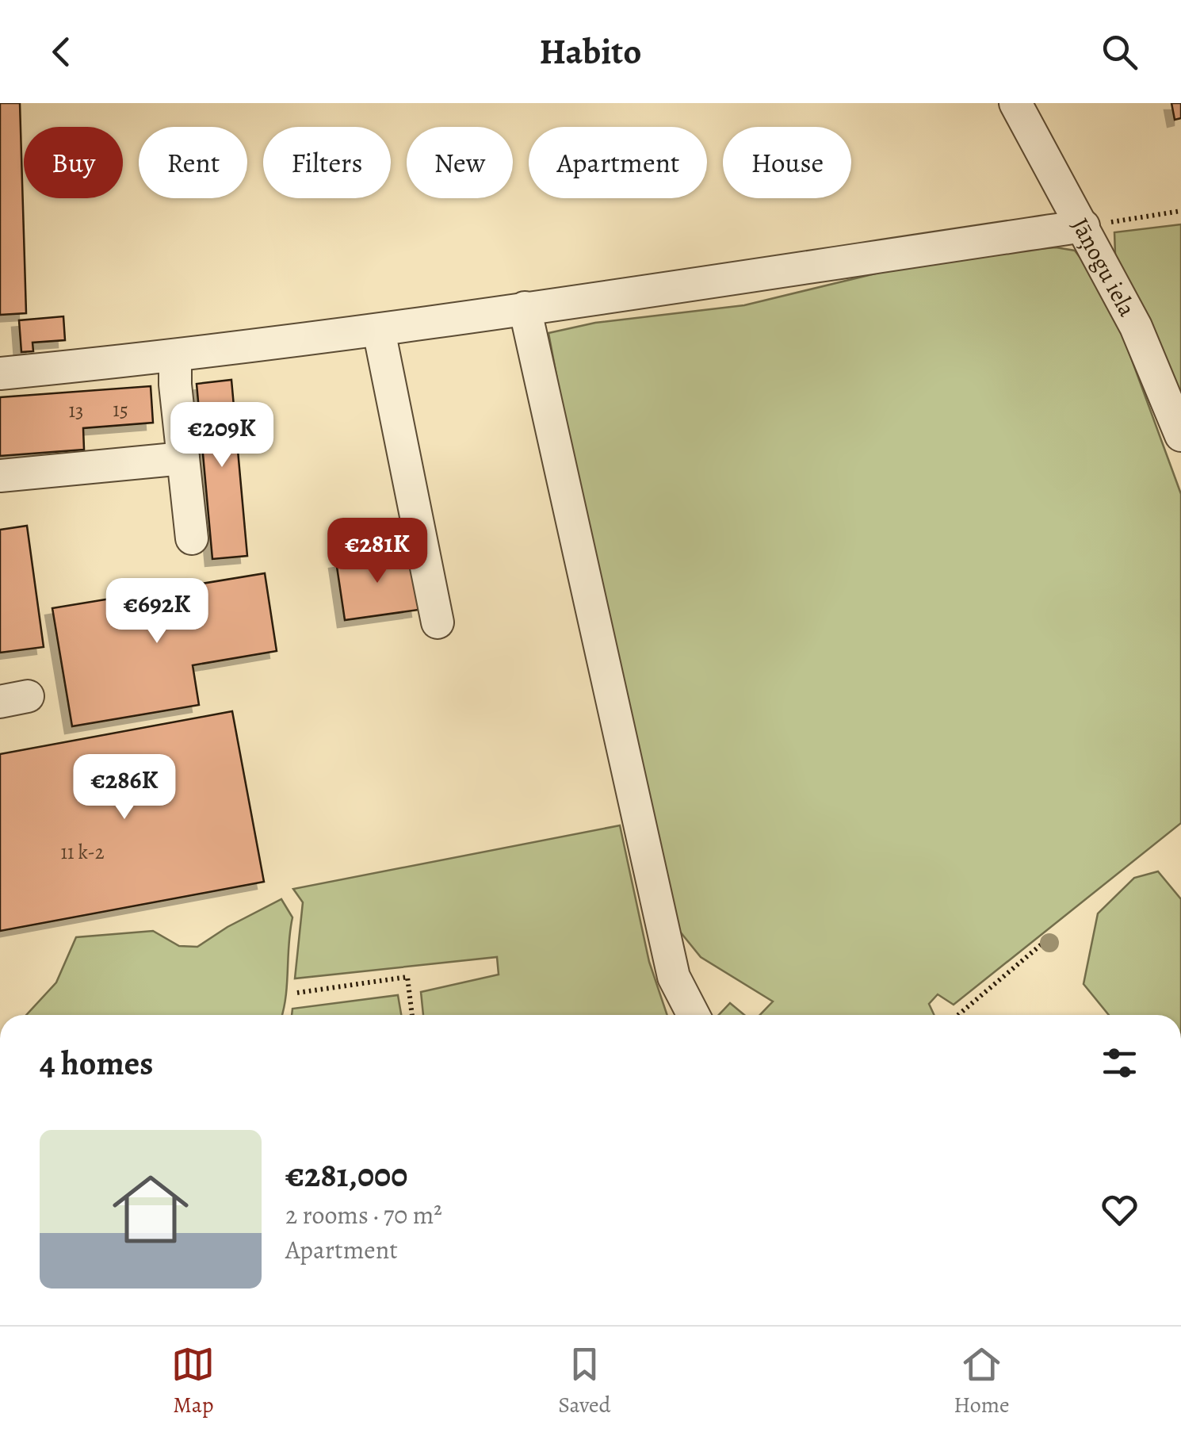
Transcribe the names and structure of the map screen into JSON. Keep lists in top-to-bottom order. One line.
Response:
{"streets":{"street":["Jāņogu iela"]},"house_numbers":["15","13","11 k-2"],"page":{"header":"Habito","chip":["Buy","Rent","Filters","New","Apartment","House"],"price":["€209K","€281K","€692K","€286K"],"heading":"4 homes","list":[{"name":"€281,000","note":"2 rooms · 70 m² · Apartment"}],"tabs":["Map","Saved","Home"]}}
